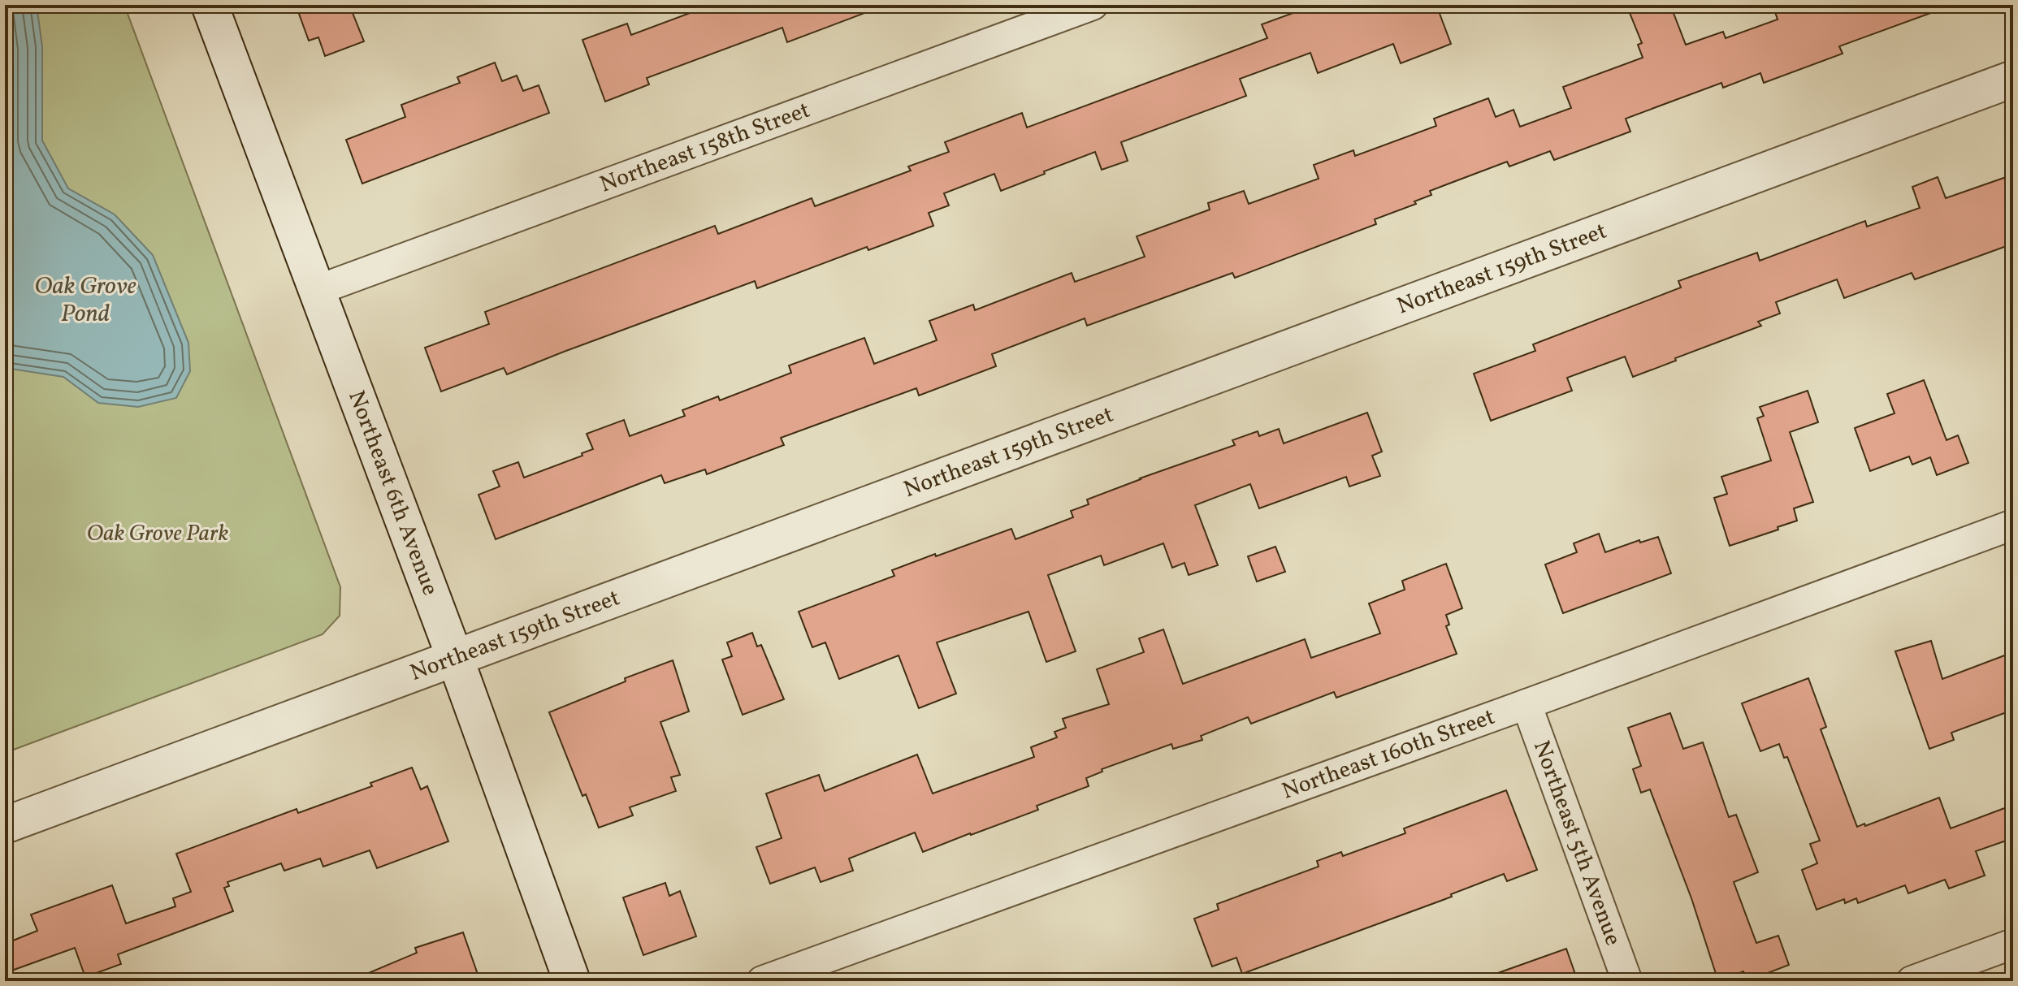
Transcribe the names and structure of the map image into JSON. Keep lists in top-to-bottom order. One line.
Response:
{"streets":{"street":["Northeast 158th Street","Northeast 159th Street","Northeast 6th Avenue","Northeast 160th Street","Northeast 5th Avenue"]},"crossings":[["Northeast 158th Street","Northeast 6th Avenue"],["Northeast 159th Street","Northeast 6th Avenue"],["Northeast 160th Street","Northeast 5th Avenue"]],"water":["Oak Grove Pond"],"parks":["Oak Grove Park"]}
